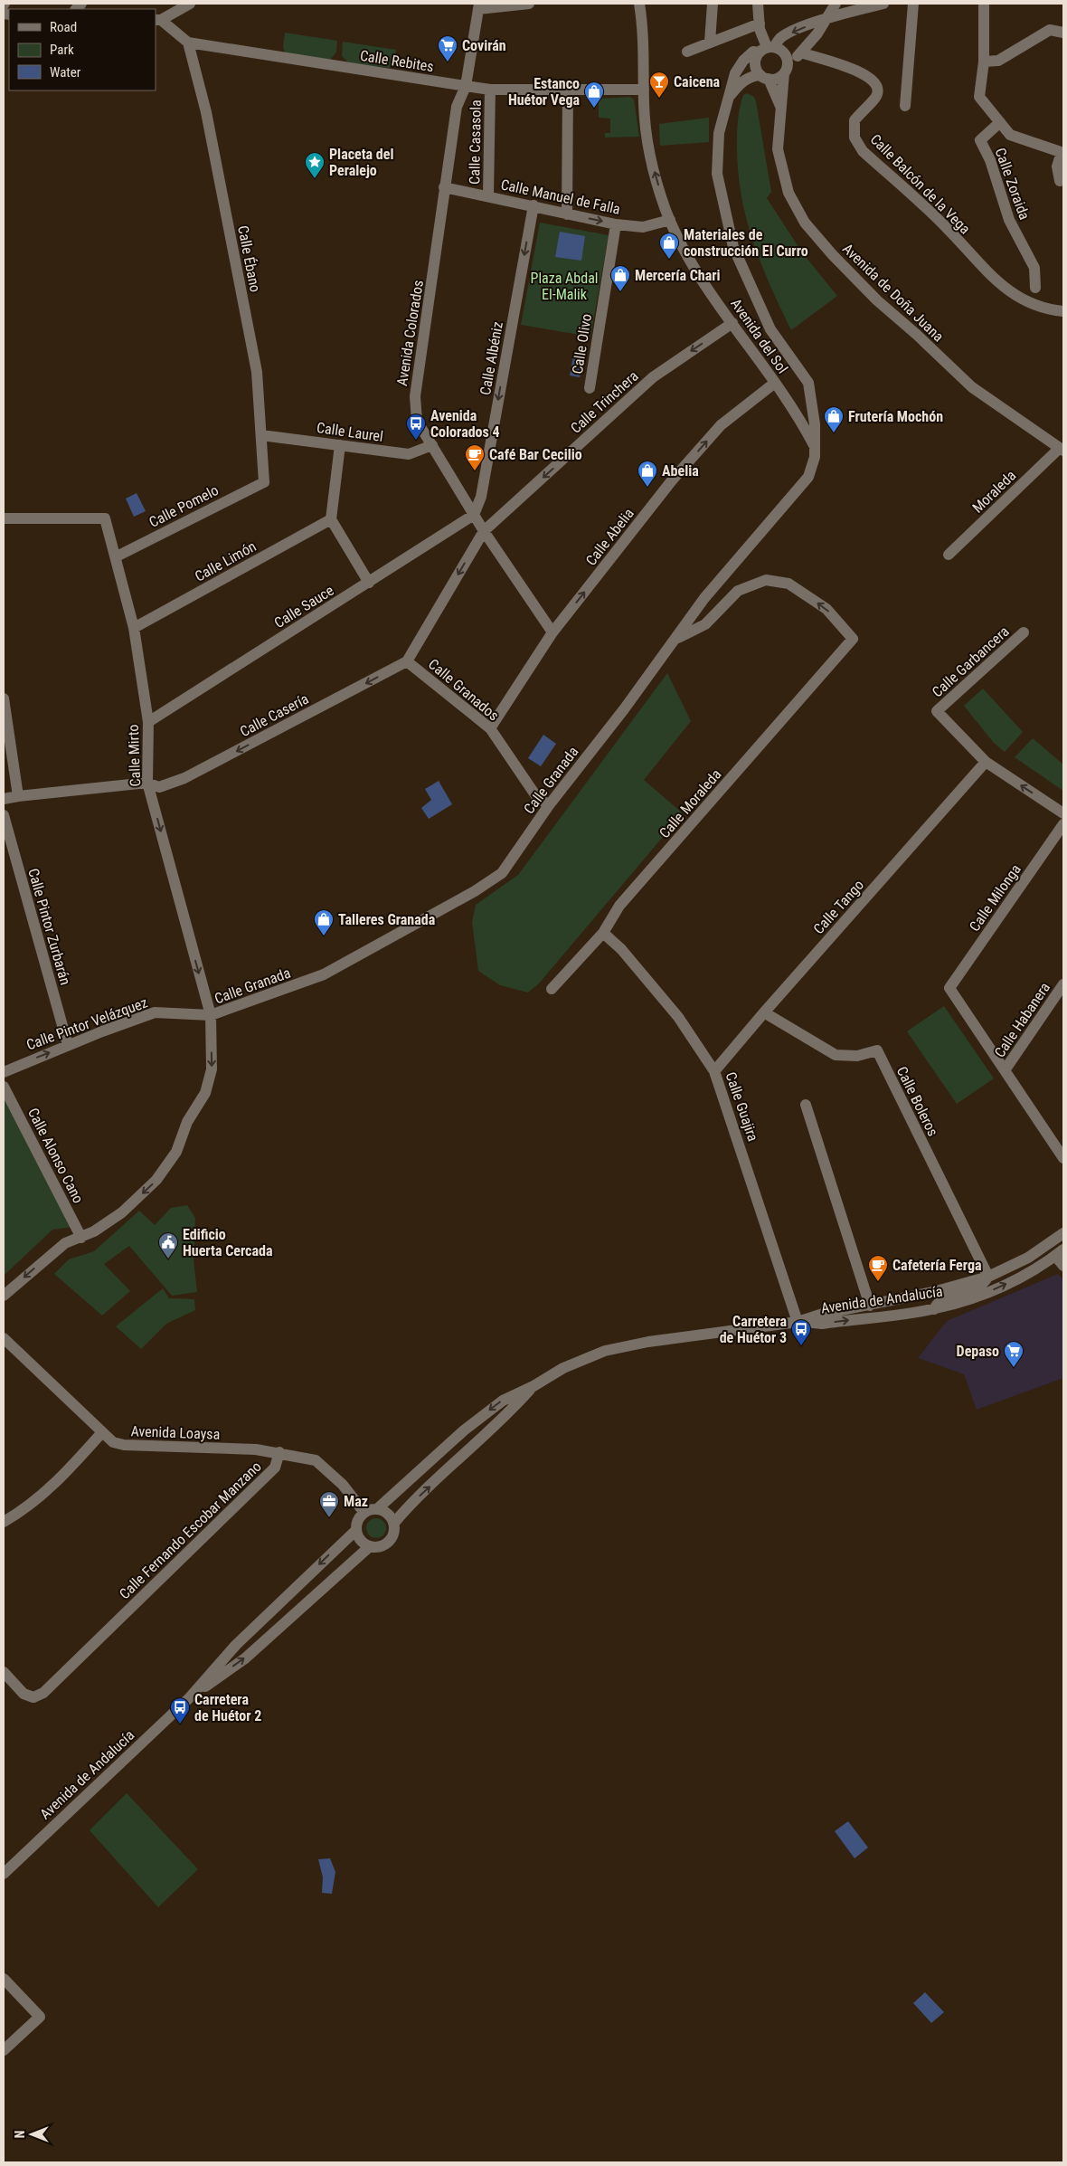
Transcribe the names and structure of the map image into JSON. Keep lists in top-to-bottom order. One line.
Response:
{"streets":{"street":["Calle Rebites","Calle Casasola","Calle Balcón de la Vega","Calle Zoraida","Calle Manuel de Falla","Calle Ébano","Avenida de Doña Juana","Avenida Colorados","Avenida del Sol","Calle Olivo","Calle Albéniz","Calle Trinchera","Calle Laurel","Moraleda","Calle Pomelo","Calle Abelia","Calle Limón","Calle Sauce","Calle Garbancera","Calle Granados","Calle Casería","Calle Mirto","Calle Granada","Calle Moraleda","Calle Milonga","Calle Tango","Calle Pintor Zurbarán","Calle Habanera","Calle Pintor Velázquez","Calle Boleros","Calle Guajira","Calle Alonso Cano","Avenida de Andalucía","Avenida Loaysa","Calle Fernando Escobar Manzano"]},"crossings":[["Calle Rebites","Calle Casasola"],["Calle Rebites","Calle Ébano"],["Calle Rebites","Avenida Colorados"],["Calle Rebites","Avenida del Sol"],["Calle Casasola","Calle Manuel de Falla"],["Calle Manuel de Falla","Avenida Colorados"],["Calle Manuel de Falla","Avenida del Sol"],["Calle Manuel de Falla","Calle Olivo"],["Calle Manuel de Falla","Calle Albéniz"],["Calle Ébano","Calle Laurel"],["Calle Ébano","Calle Pomelo"],["Avenida de Doña Juana","Moraleda"],["Avenida de Doña Juana","Calle Granada"],["Avenida Colorados","Calle Albéniz"],["Avenida Colorados","Calle Trinchera"],["Avenida Colorados","Calle Laurel"],["Avenida Colorados","Calle Abelia"],["Avenida Colorados","Calle Sauce"],["Avenida del Sol","Calle Trinchera"],["Avenida del Sol","Calle Abelia"],["Avenida del Sol","Calle Granada"],["Calle Albéniz","Calle Sauce"],["Calle Pomelo","Calle Mirto"],["Calle Abelia","Calle Granados"],["Calle Limón","Calle Mirto"],["Calle Sauce","Calle Mirto"],["Calle Garbancera","Calle Tango"],["Calle Granados","Calle Casería"],["Calle Granados","Calle Granada"],["Calle Casería","Calle Mirto"],["Calle Mirto","Calle Granada"],["Calle Mirto","Calle Pintor Velázquez"],["Calle Granada","Calle Moraleda"],["Calle Granada","Calle Pintor Velázquez"],["Calle Granada","Calle Alonso Cano"],["Calle Moraleda","Calle Guajira"],["Calle Milonga","Calle Habanera"],["Calle Tango","Calle Boleros"],["Calle Tango","Calle Guajira"],["Calle Pintor Zurbarán","Calle Pintor Velázquez"],["Calle Boleros","Avenida de Andalucía"],["Calle Guajira","Avenida de Andalucía"],["Avenida Loaysa","Calle Fernando Escobar Manzano"]],"one_way":["Calle Albéniz","Calle Trinchera","Calle Abelia","Calle Casería","Calle Mirto"],"parks":["Plaza Abdal El-Malik"],"places":{"supermarket":["Covirán","Depaso"],"bar":["Caicena"],"shop":["Estanco Huétor Vega","Materiales de construcción El Curro","Mercería Chari","Frutería Mochón","Abelia","Talleres Granada"],"place":["Placeta del Peralejo"],"bus stop":["Avenida Colorados 4","Carretera de Huétor 3","Carretera de Huétor 2"],"cafe":["Café Bar Cecilio","Cafetería Ferga"],"public building":["Edificio Huerta Cercada"],"office":["Maz"]},"legend":["Road","Park","Water"],"north":"left"}
